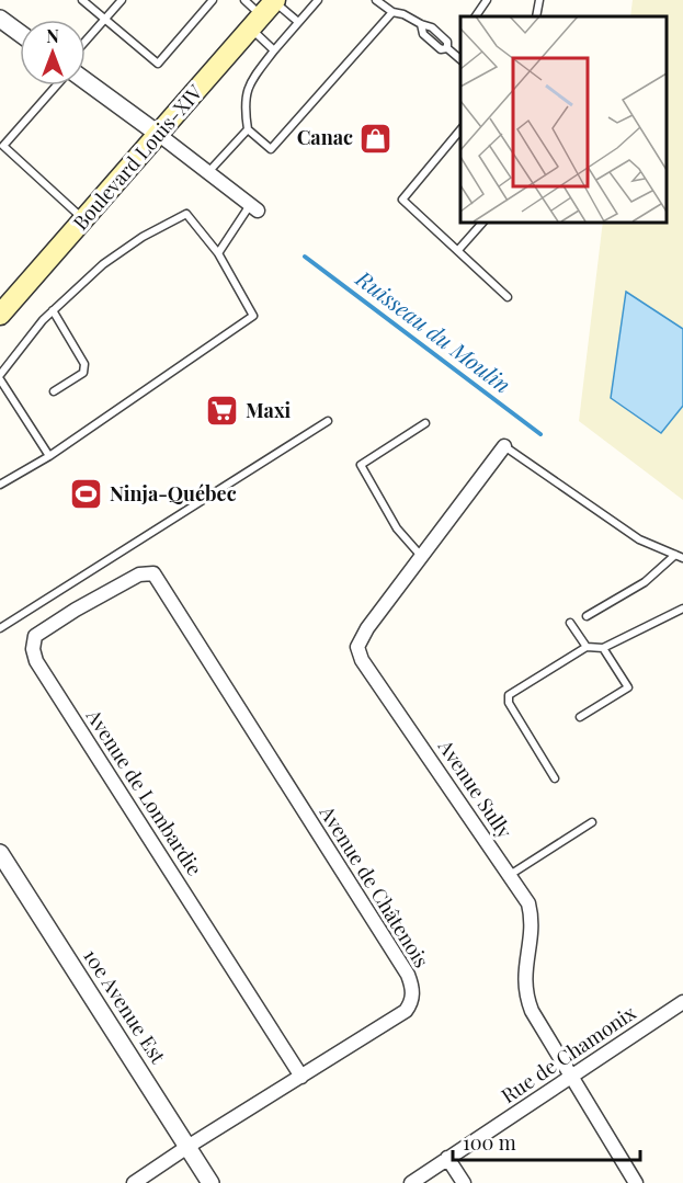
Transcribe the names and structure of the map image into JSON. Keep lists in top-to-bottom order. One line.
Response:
{"streets":{"main road":["Boulevard Louis-XIV"],"street":["Avenue Sully","Avenue de Lombardie","Avenue de Châtenois","10e Avenue Est","Rue de Chamonix"]},"crossings":[["Avenue Sully","Rue de Chamonix"],["Avenue de Lombardie","Avenue de Châtenois"],["Avenue de Châtenois","10e Avenue Est"]],"water":["Ruisseau du Moulin"],"places":{"shop":["Canac"],"supermarket":["Maxi"],"sports":["Ninja-Québec"]},"scale_bar":"100 m","north":"top"}
